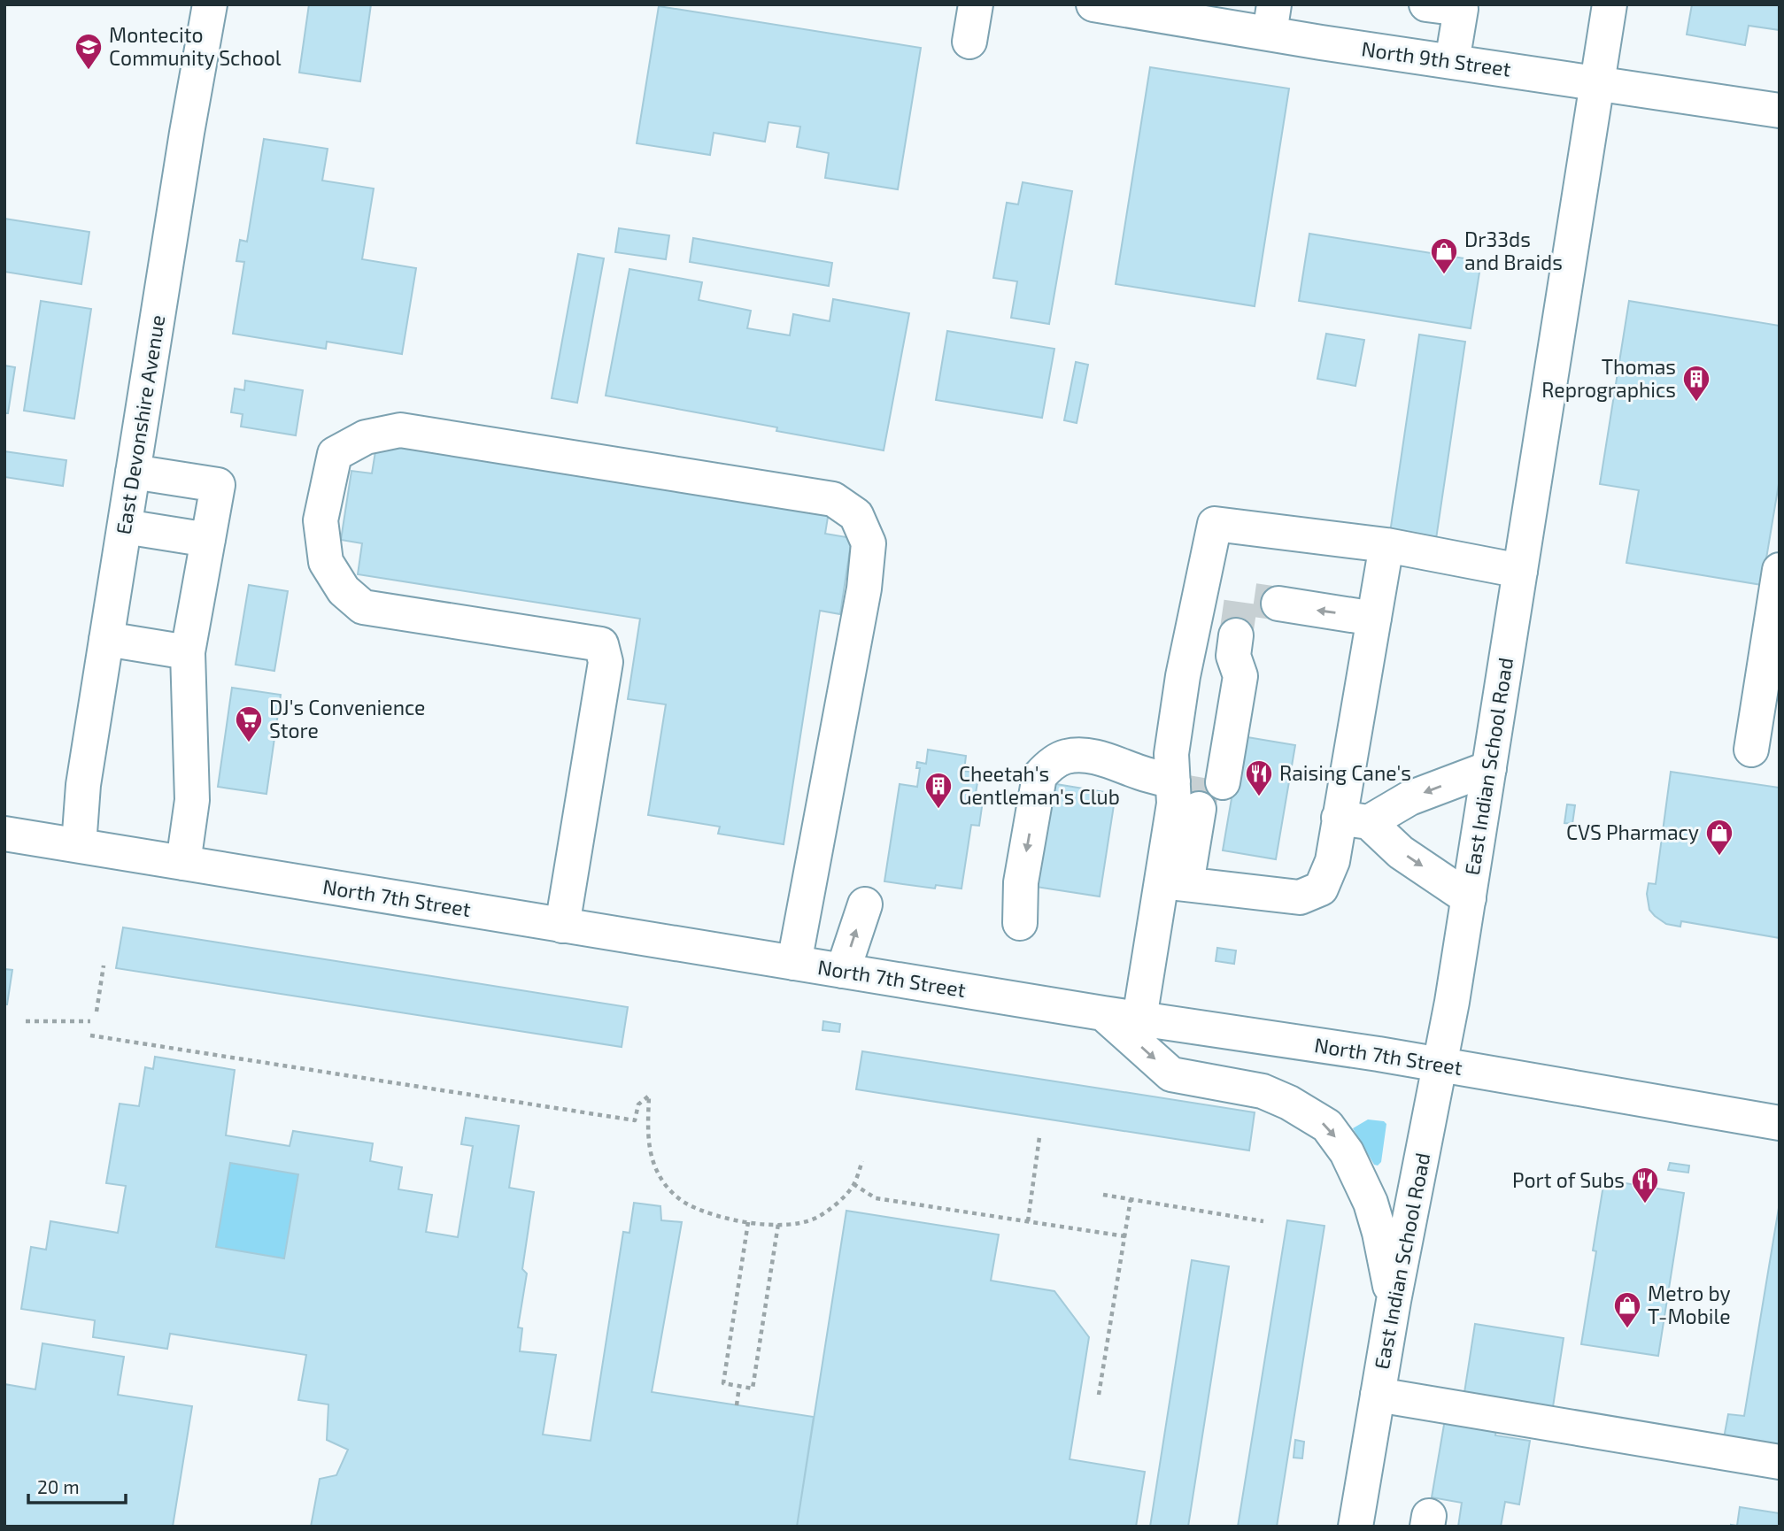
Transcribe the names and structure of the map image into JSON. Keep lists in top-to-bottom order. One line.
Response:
{"streets":{"main road":["North 9th Street","East Devonshire Avenue","East Indian School Road","North 7th Street"]},"crossings":[["North 9th Street","East Indian School Road"],["East Devonshire Avenue","North 7th Street"],["East Indian School Road","North 7th Street"]],"places":{"school or university":["Montecito Community School"],"shop":["Dr33ds and Braids","CVS Pharmacy","Metro by T-Mobile"],"building":["Thomas Reprographics","Cheetah's Gentleman's Club"],"supermarket":["DJ's Convenience Store"],"restaurant":["Raising Cane's","Port of Subs"]},"scale_bar":"20 m"}
